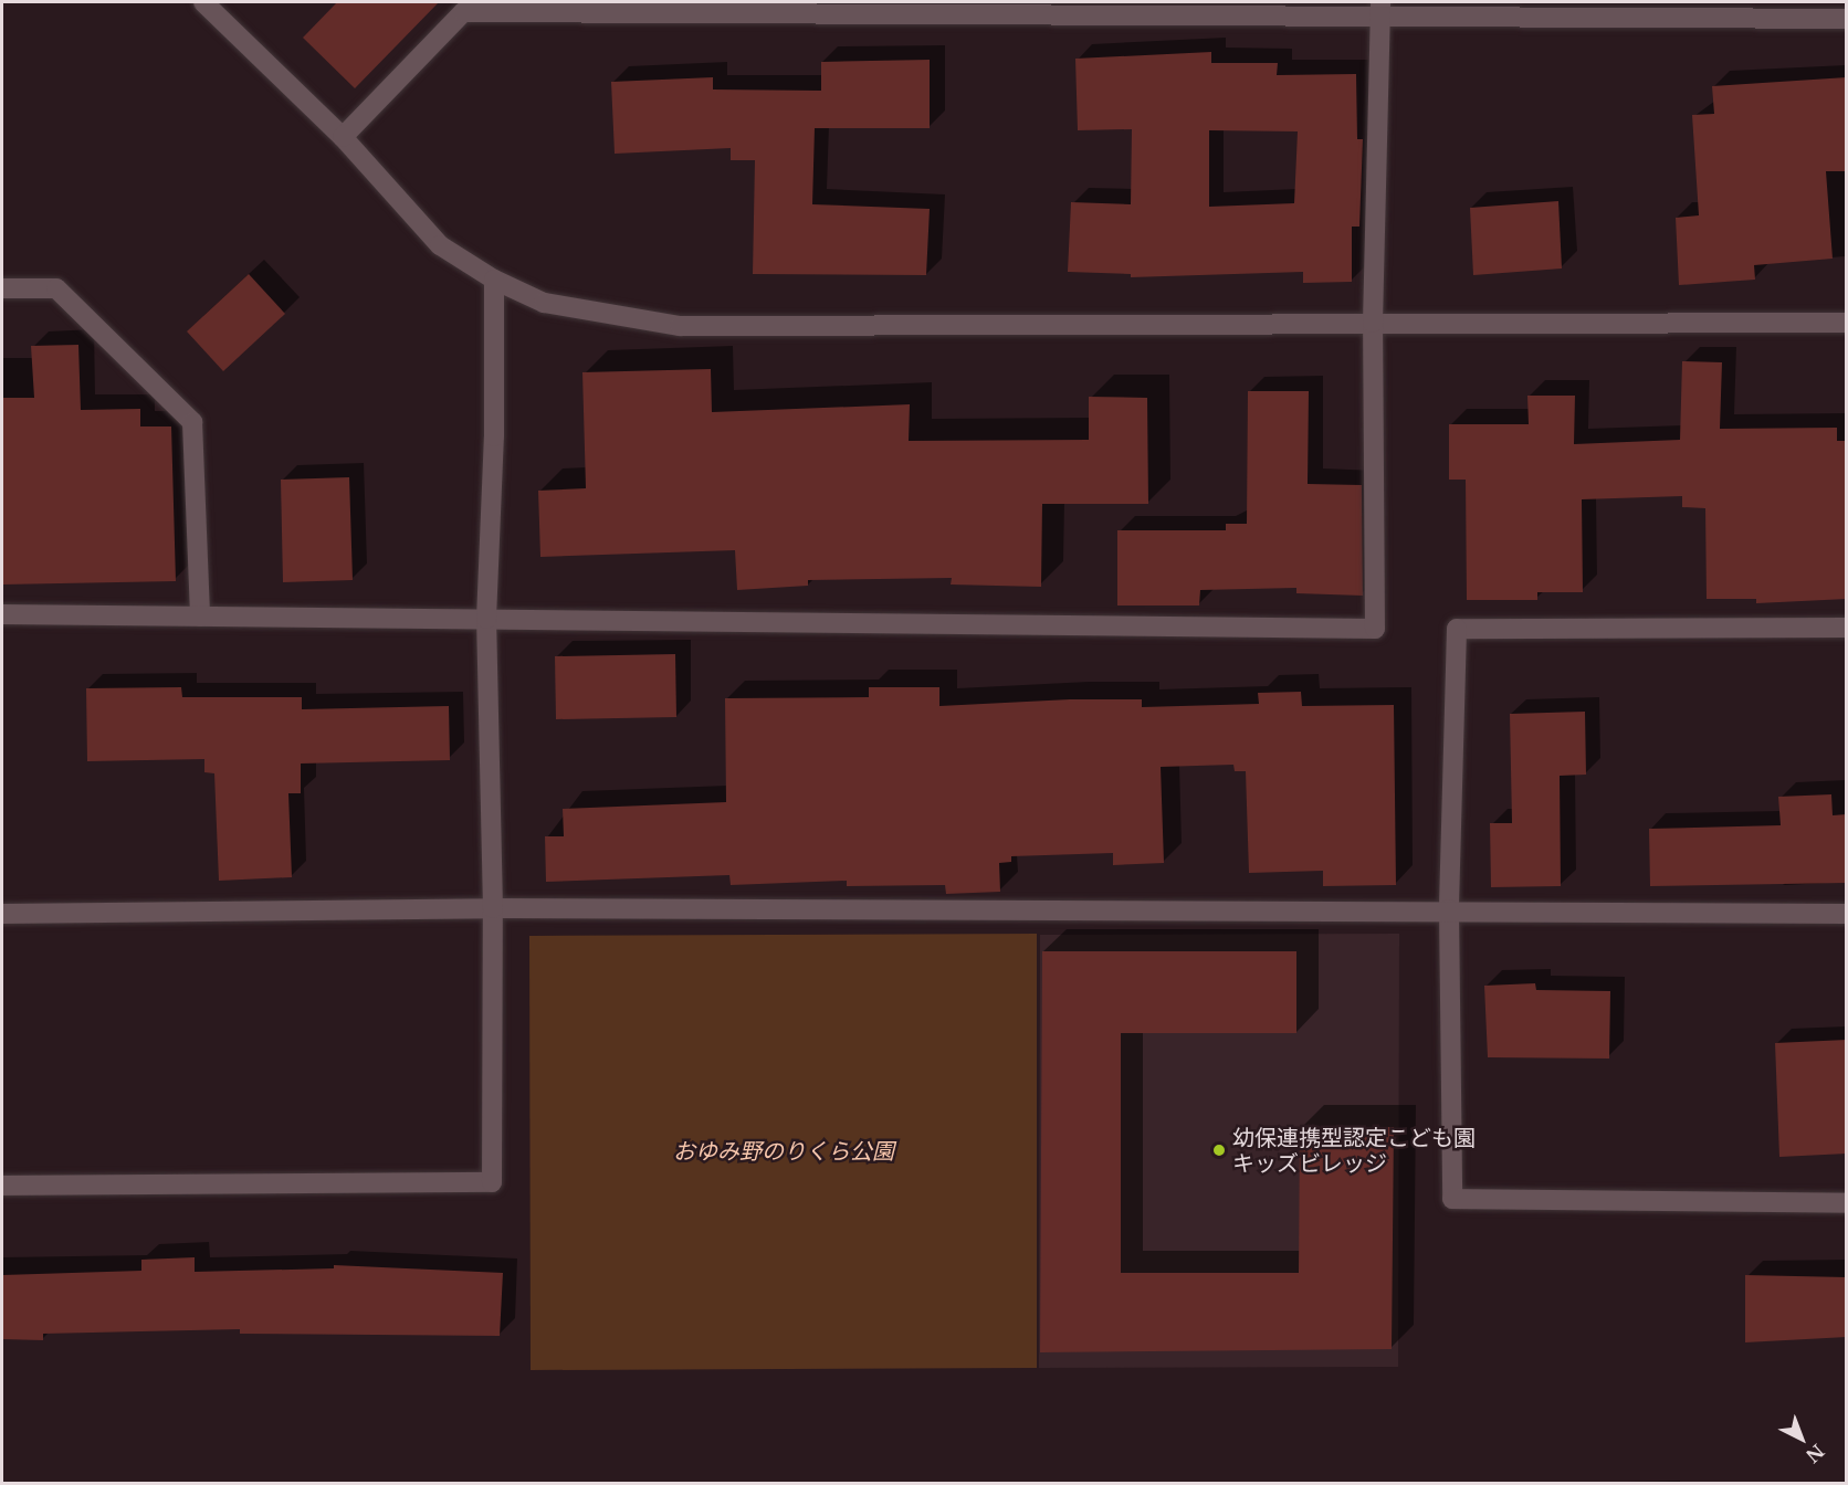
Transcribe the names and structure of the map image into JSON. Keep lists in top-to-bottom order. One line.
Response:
{"parks":["おゆみ野のりくら公園"],"places":["幼保連携型認定こども園 キッズビレッジ"],"north":"bottom right"}
